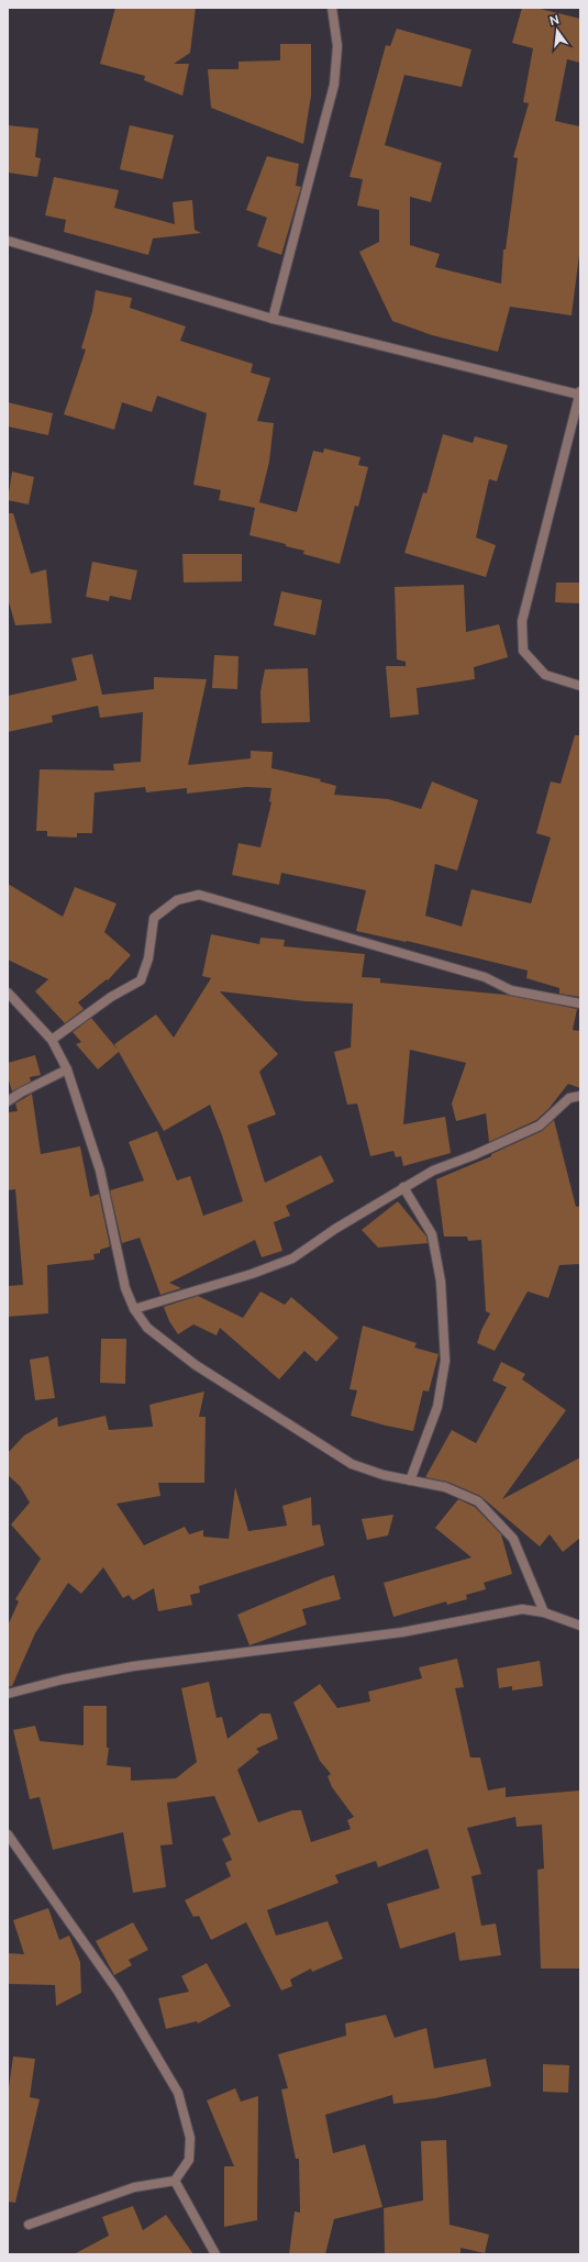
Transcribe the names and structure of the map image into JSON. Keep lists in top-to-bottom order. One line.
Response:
{"north":"top"}
